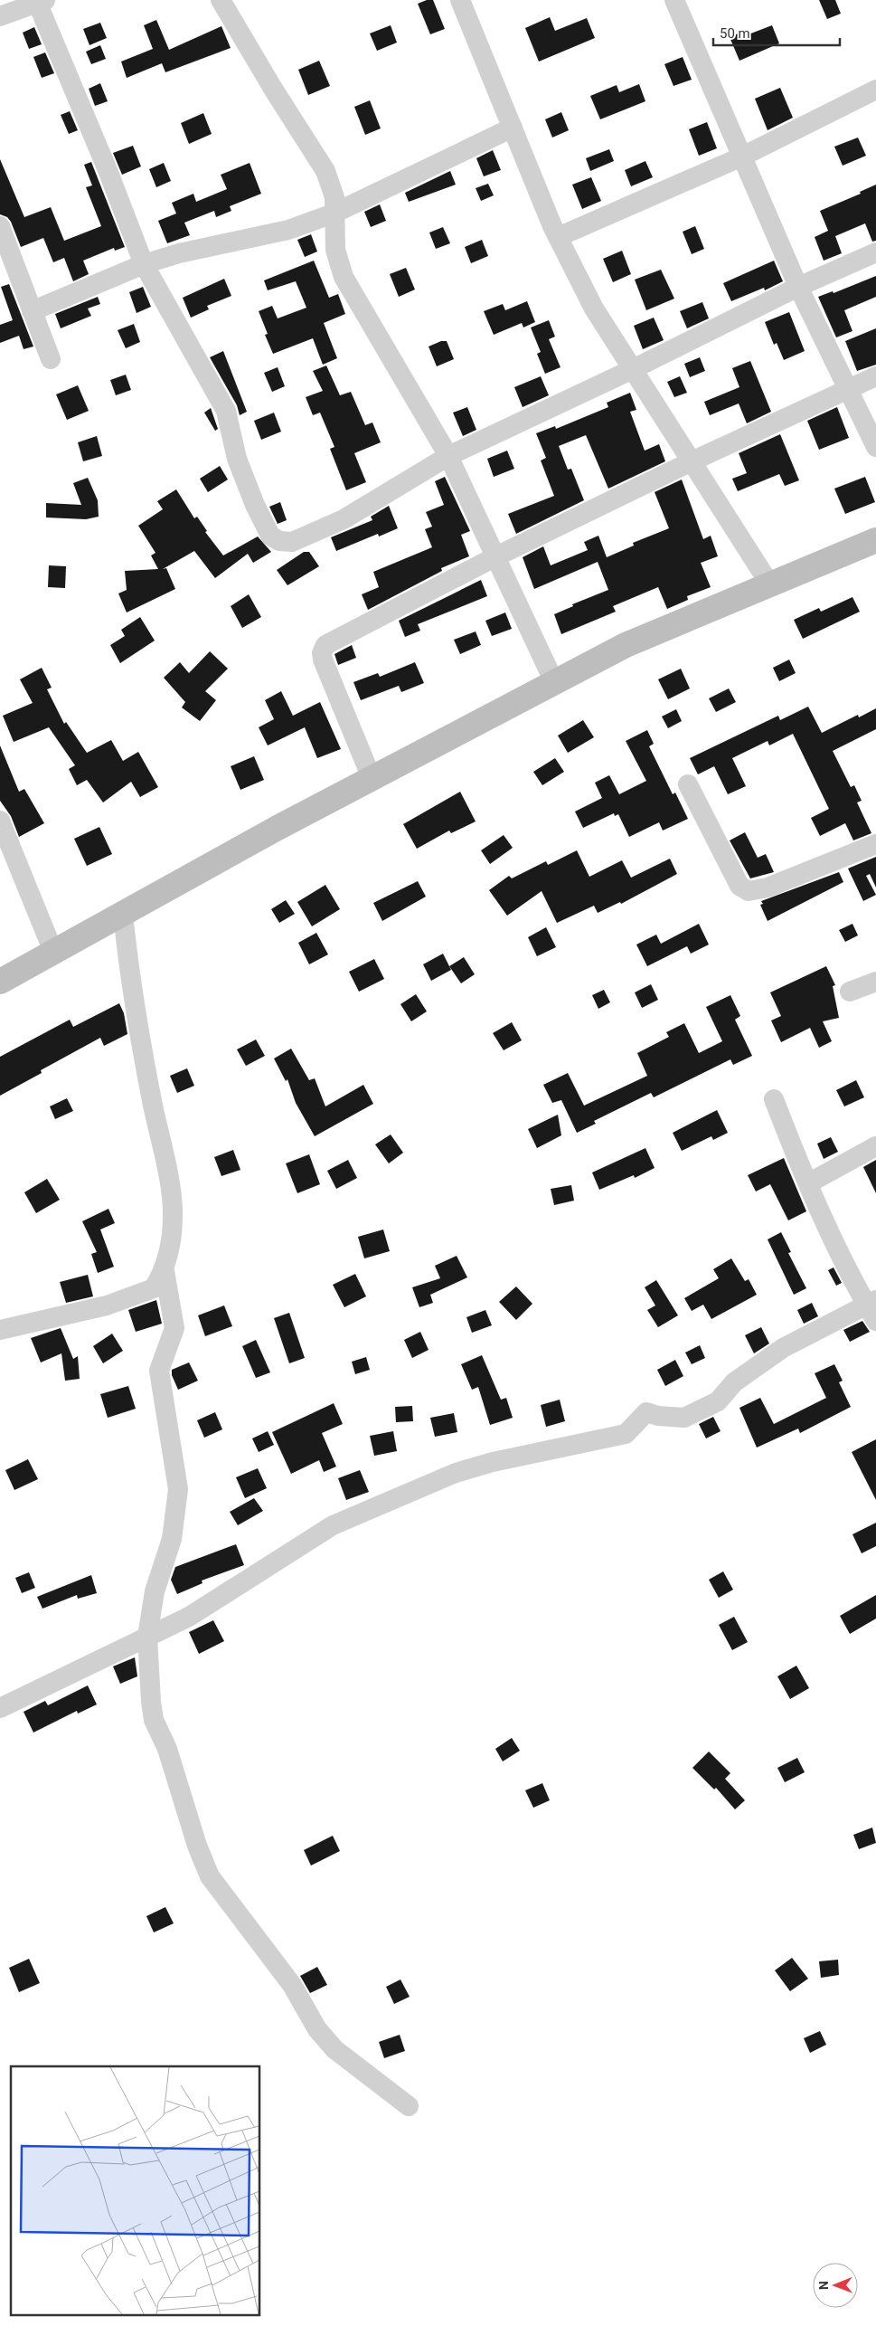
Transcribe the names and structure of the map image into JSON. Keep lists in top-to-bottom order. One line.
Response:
{"scale_bar":"50 m","north":"left"}
